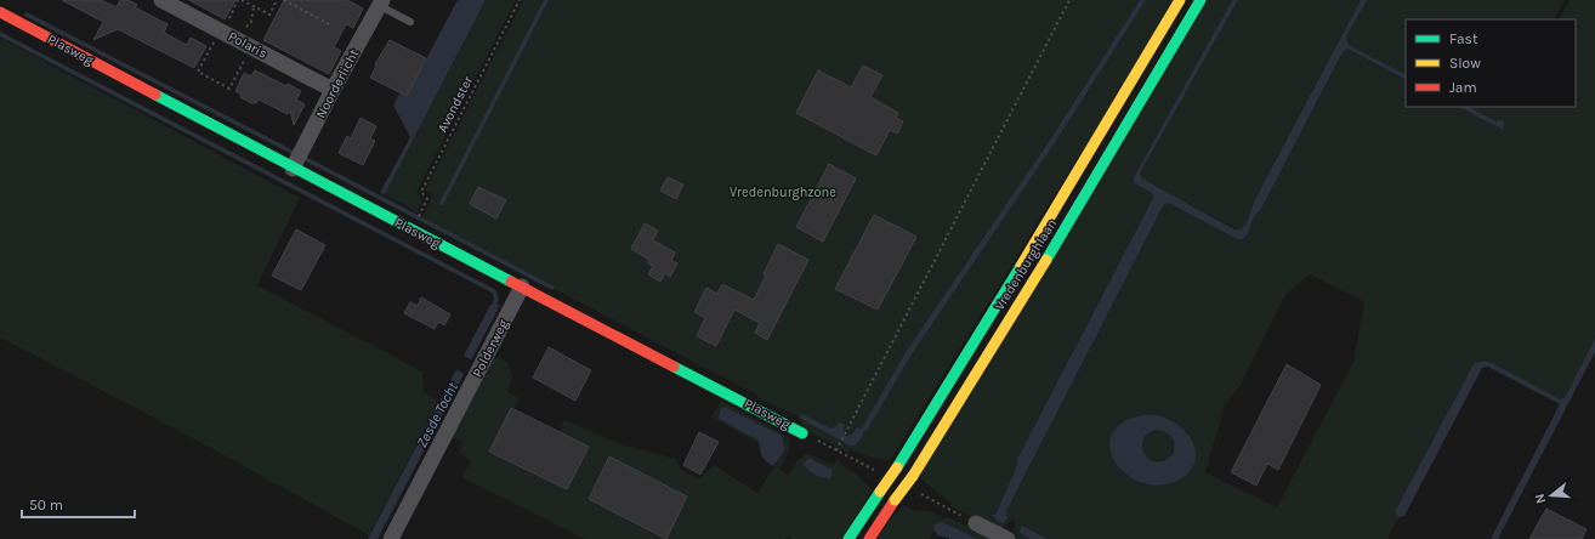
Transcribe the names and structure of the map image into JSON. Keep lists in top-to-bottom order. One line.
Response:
{"streets":{"street":["Polaris","Plasweg","Noorderlicht","Vredenburghlaan","Polderweg"],"path":["Avondster"]},"crossings":[["Polaris","Noorderlicht"],["Plasweg","Noorderlicht"],["Plasweg","Polderweg"]],"water":["Zesde Tocht"],"parks":["Vredenburghzone"],"legend":["Fast","Slow","Jam"],"scale_bar":"50 m","north":"left"}
